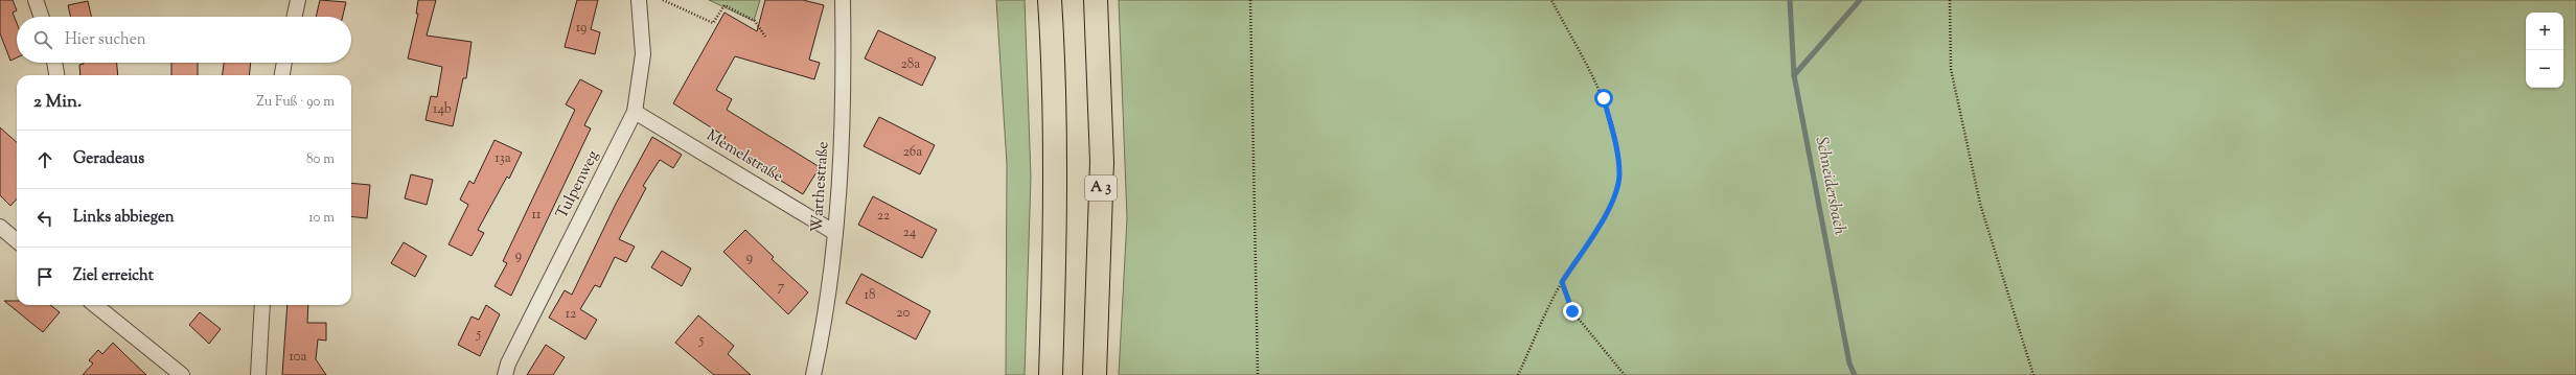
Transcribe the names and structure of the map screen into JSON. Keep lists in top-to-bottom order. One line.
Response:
{"streets":{"highway":["A 3"],"street":["Memelstraße","Tulpenweg","Warthestraße"]},"crossings":[["Memelstraße","Tulpenweg"],["Memelstraße","Warthestraße"]],"water":["Schneidersbach"],"house_numbers":["19","28a","14b","26a","13a","11","22","24","9","9","7","18","20","12","5","5","10a"],"page":{"map_buttons":["+","−"],"search":"Hier suchen","heading":["2 Min.","Zu Fuß · 90 m"],"list":[["Geradeaus","80 m"],["Links abbiegen","10 m"],"Ziel erreicht"]}}
